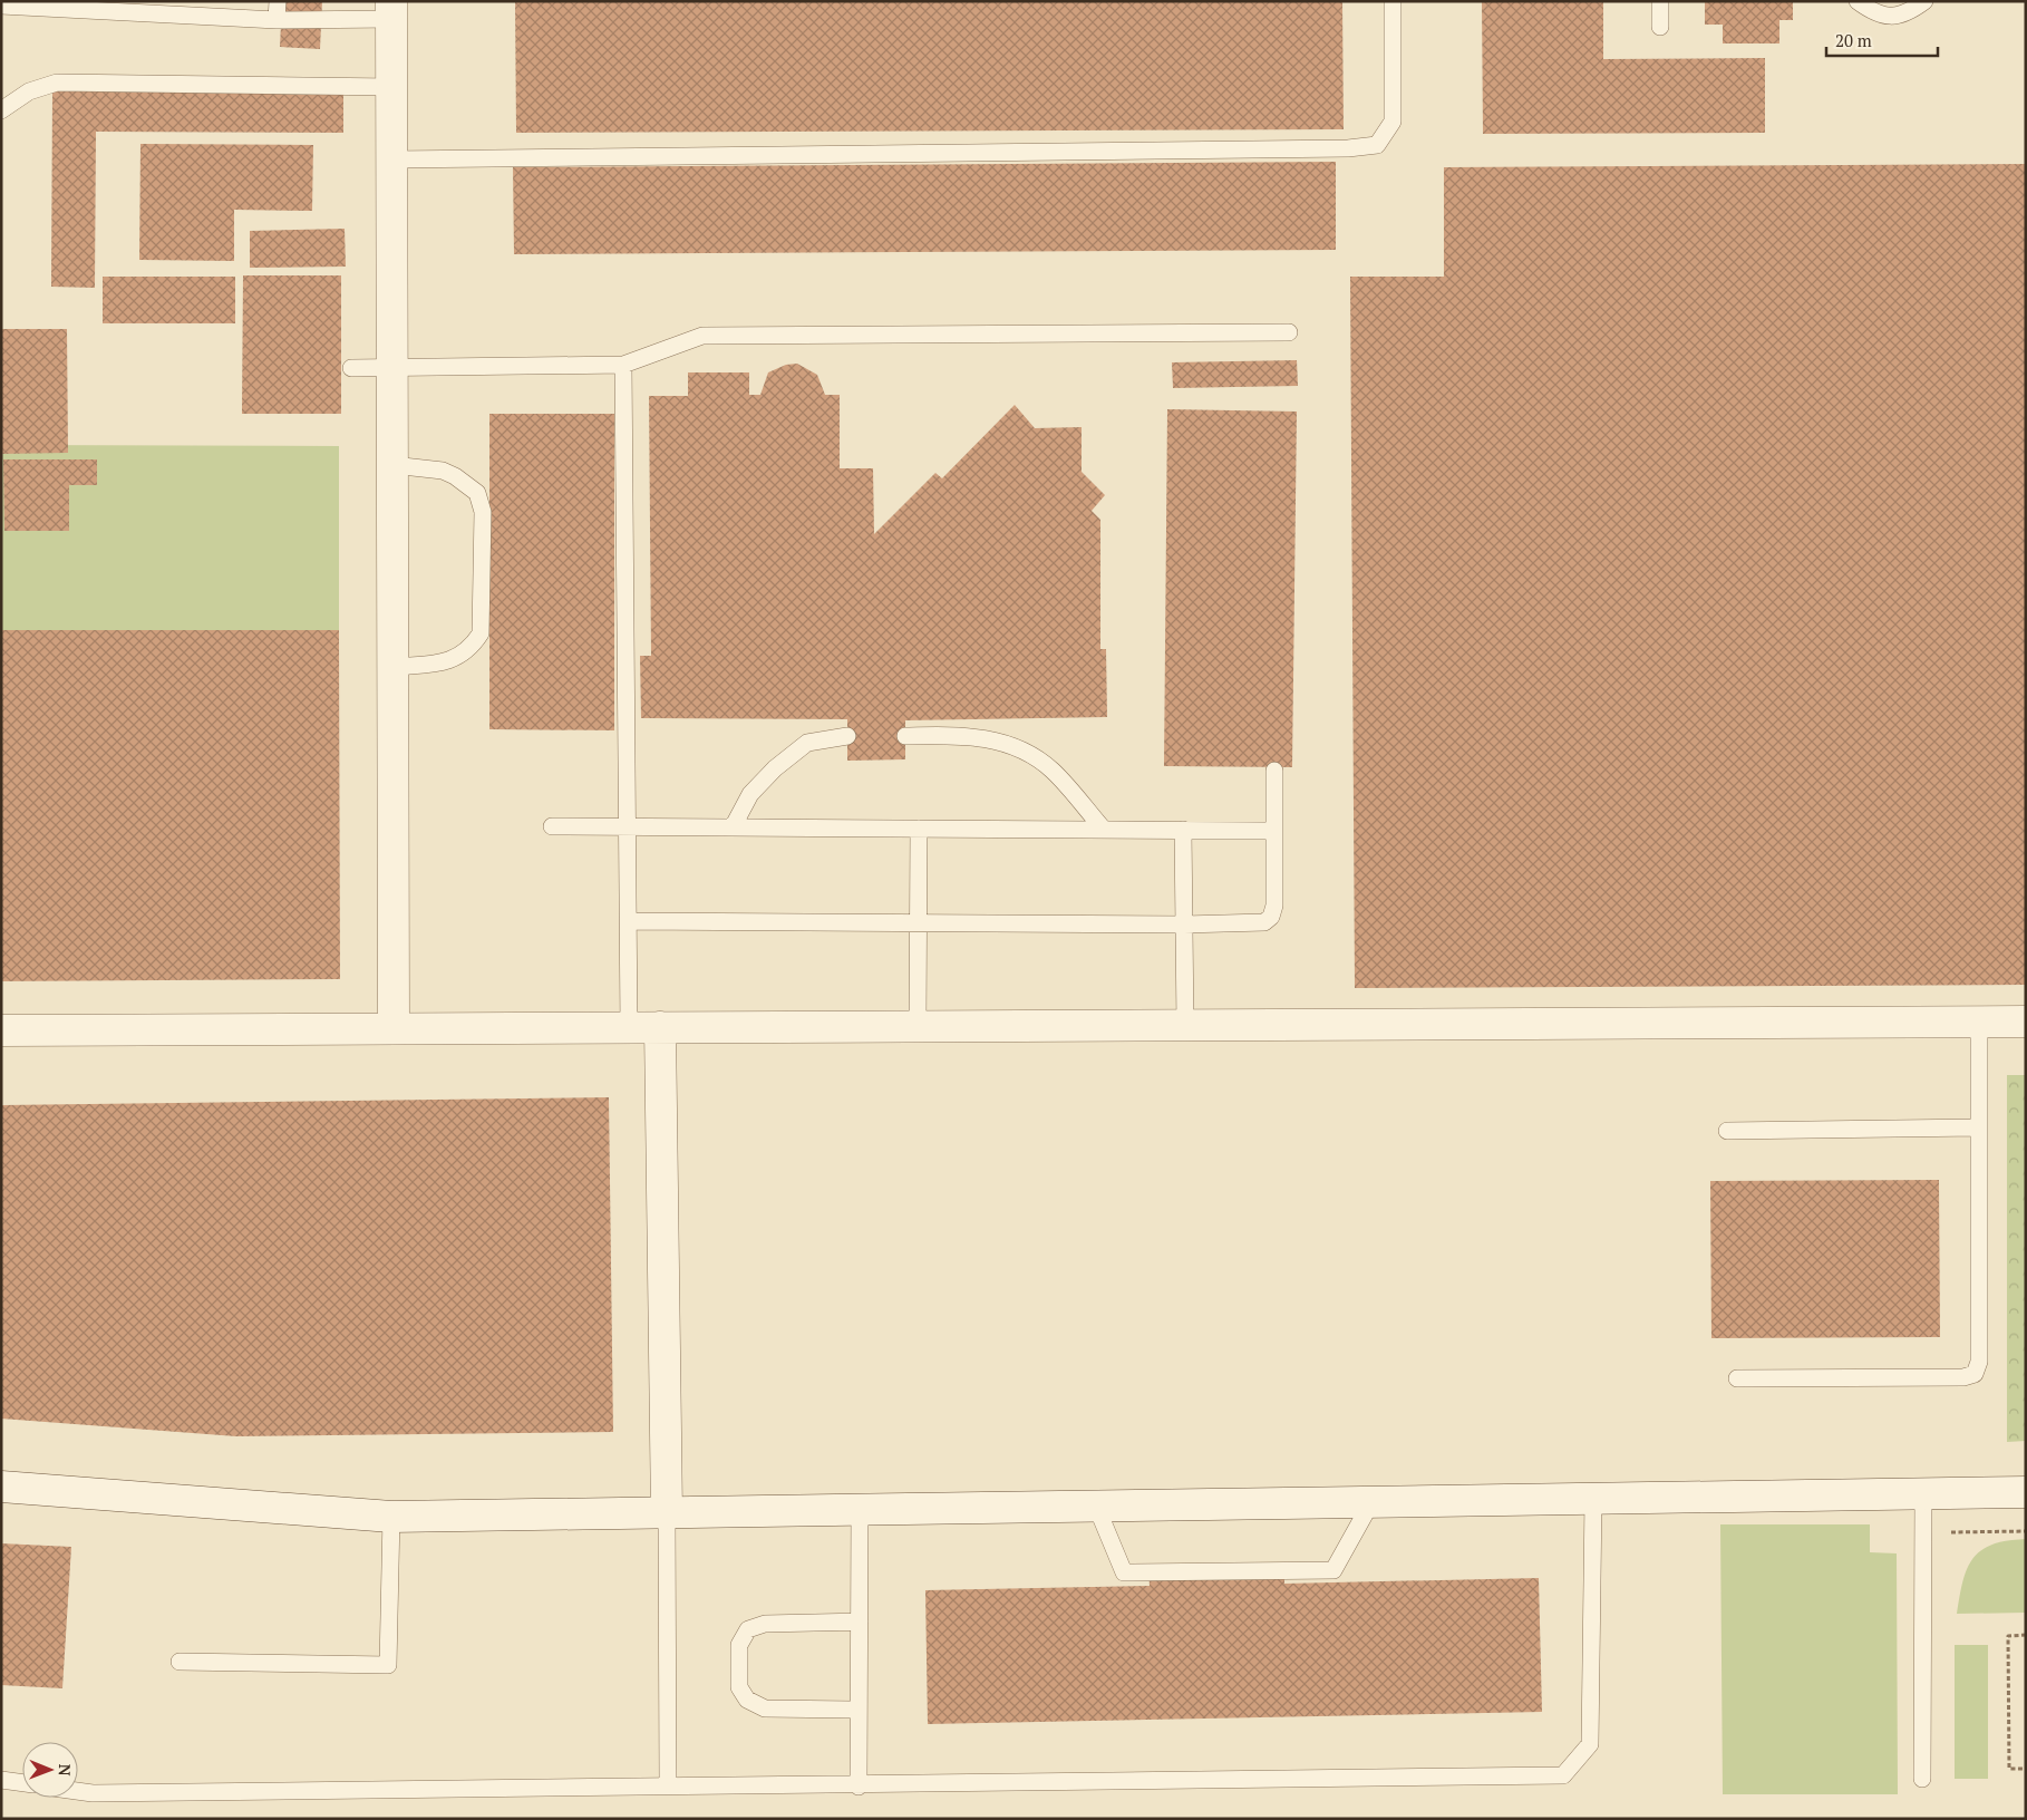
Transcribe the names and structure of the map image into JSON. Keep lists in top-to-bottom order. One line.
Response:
{"scale_bar":"20 m","north":"right"}
